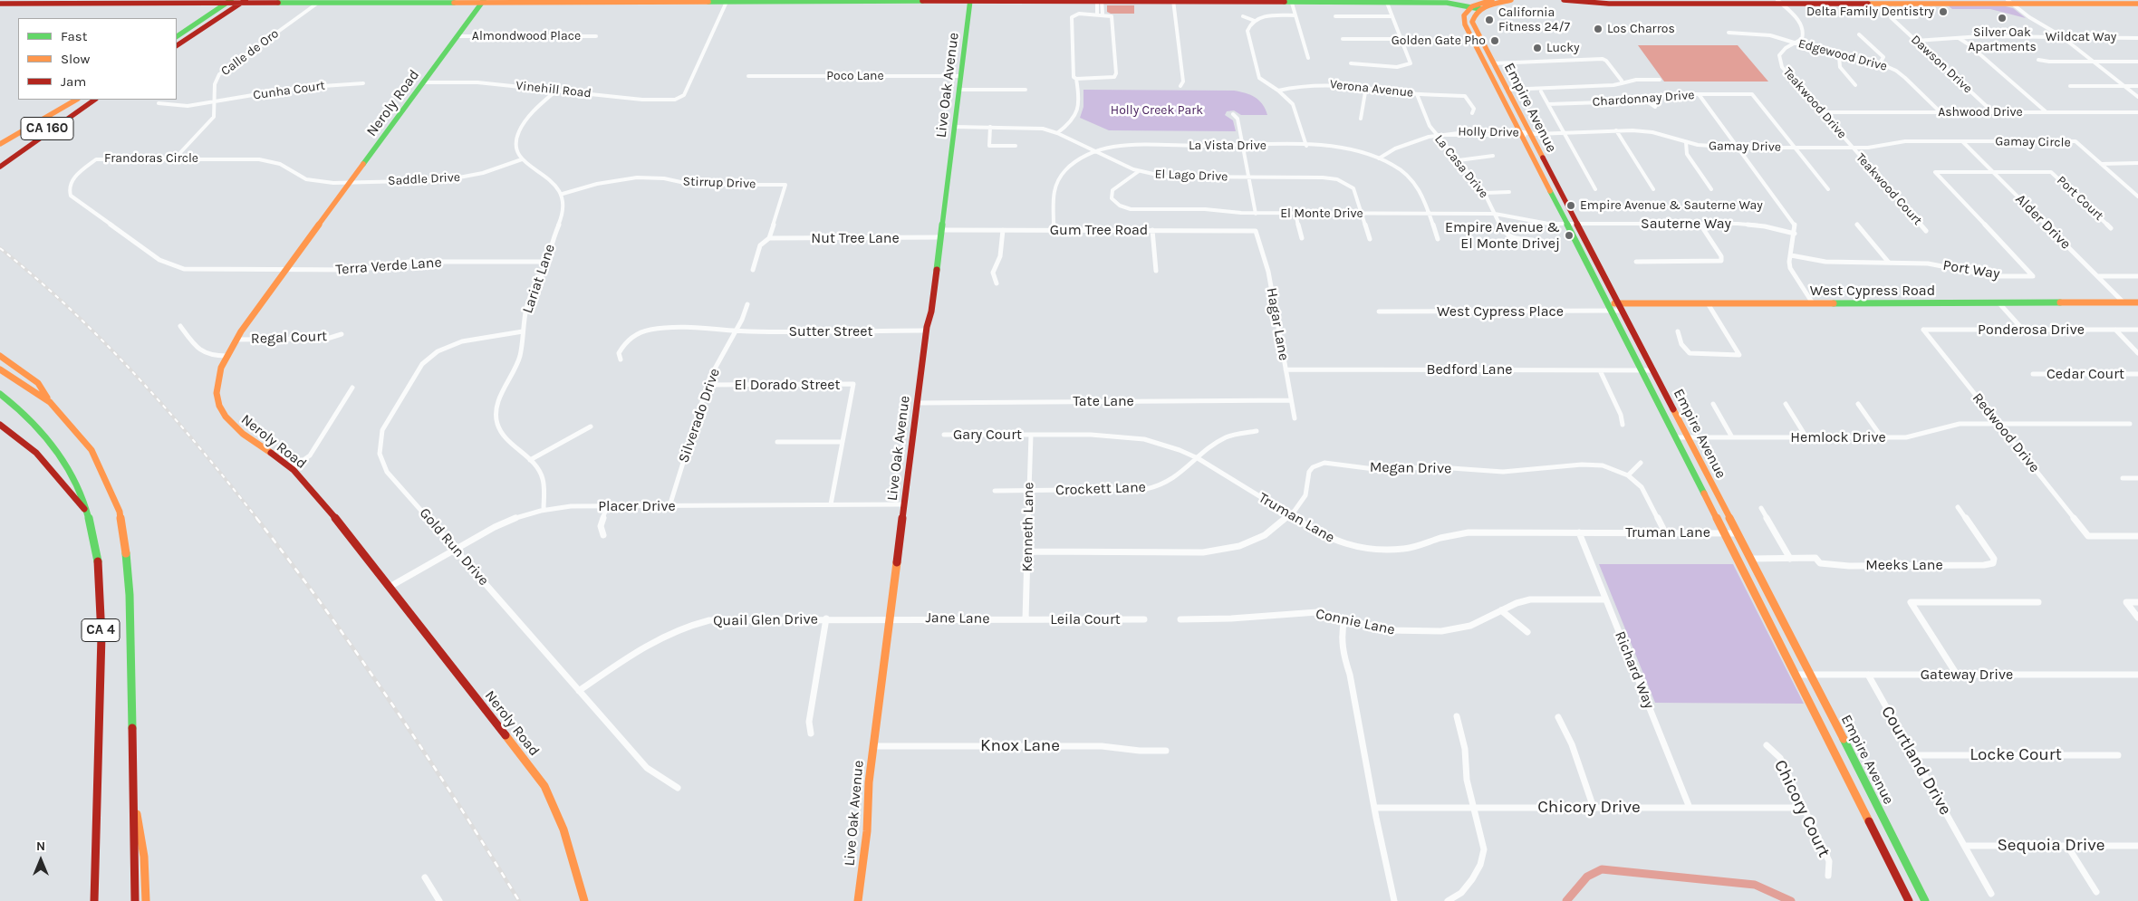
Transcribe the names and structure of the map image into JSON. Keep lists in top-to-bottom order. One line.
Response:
{"streets":{"main road":["Live Oak Avenue","Neroly Road","Empire Avenue","CA 160","West Cypress Road","CA 4"],"street":["Almondwood Place","Wildcat Way","Calle de Oro","Edgewood Drive","Dawson Drive","Poco Lane","Verona Avenue","Vinehill Road","Cunha Court","Chardonnay Drive","Teakwood Drive","Ashwood Drive","Holly Drive","Gamay Circle","La Vista Drive","Gamay Drive","Frandoras Circle","La Casa Drive","El Lago Drive","Saddle Drive","Stirrup Drive","Teakwood Court","Port Court","El Monte Drive","Alder Drive","Sauterne Way","Gum Tree Road","Nut Tree Lane","Terra Verde Lane","Port Way","Lariat Lane","West Cypress Place","Hagar Lane","Ponderosa Drive","Sutter Street","Regal Court","Bedford Lane","Cedar Court","El Dorado Street","Tate Lane","Silverado Drive","Redwood Drive","Gary Court","Hemlock Drive","Megan Drive","Crockett Lane","Placer Drive","Truman Lane","Kenneth Lane","Gold Run Drive","Meeks Lane","Jane Lane","Leila Court","Quail Glen Drive","Connie Lane","Richard Way","Gateway Drive","Knox Lane","Locke Court","Courtland Drive","Chicory Drive","Chicory Court","Sequoia Drive"]},"crossings":[["Almondwood Place","Neroly Road"],["Wildcat Way","Dawson Drive"],["Calle de Oro","Cunha Court"],["Calle de Oro","Frandoras Circle"],["Edgewood Drive","Teakwood Drive"],["Edgewood Drive","Ashwood Drive"],["Dawson Drive","Ashwood Drive"],["Poco Lane","Live Oak Avenue"],["Live Oak Avenue","El Lago Drive"],["Live Oak Avenue","Gum Tree Road"],["Live Oak Avenue","Nut Tree Lane"],["Live Oak Avenue","Sutter Street"],["Live Oak Avenue","Tate Lane"],["Live Oak Avenue","Placer Drive"],["Live Oak Avenue","Jane Lane"],["Live Oak Avenue","Quail Glen Drive"],["Live Oak Avenue","Knox Lane"],["Verona Avenue","La Casa Drive"],["Vinehill Road","Neroly Road"],["Chardonnay Drive","Gamay Drive"],["Neroly Road","Frandoras Circle"],["Neroly Road","Saddle Drive"],["Neroly Road","Terra Verde Lane"],["Neroly Road","Regal Court"],["Neroly Road","Placer Drive"],["Teakwood Drive","Ashwood Drive"],["Teakwood Drive","Gamay Drive"],["Teakwood Drive","Teakwood Court"],["Empire Avenue","Holly Drive"],["Empire Avenue","Gamay Drive"],["Empire Avenue","El Monte Drive"],["Empire Avenue","Sauterne Way"],["Empire Avenue","West Cypress Road"],["Empire Avenue","West Cypress Place"],["Empire Avenue","Bedford Lane"],["Empire Avenue","Hemlock Drive"],["Empire Avenue","Truman Lane"],["Empire Avenue","Meeks Lane"],["Empire Avenue","Gateway Drive"],["Holly Drive","La Vista Drive"],["Holly Drive","Gamay Drive"],["Holly Drive","La Casa Drive"],["Gamay Circle","Gamay Drive"],["Gamay Circle","Alder Drive"],["La Vista Drive","El Lago Drive"],["La Vista Drive","El Monte Drive"],["La Vista Drive","Gum Tree Road"],["Gamay Drive","Teakwood Court"],["Gamay Drive","Alder Drive"],["Frandoras Circle","Saddle Drive"],["Frandoras Circle","Terra Verde Lane"],["La Casa Drive","El Monte Drive"],["El Lago Drive","El Monte Drive"],["Stirrup Drive","Nut Tree Lane"],["Stirrup Drive","Lariat Lane"],["Port Court","Alder Drive"],["Port Court","Port Way"],["El Monte Drive","Sauterne Way"],["Alder Drive","Port Way"],["Alder Drive","West Cypress Road"],["Gum Tree Road","Nut Tree Lane"],["Gum Tree Road","Hagar Lane"],["Terra Verde Lane","Lariat Lane"],["Lariat Lane","Placer Drive"],["Lariat Lane","Gold Run Drive"],["Hagar Lane","Bedford Lane"],["Hagar Lane","Tate Lane"],["Ponderosa Drive","Redwood Drive"],["Sutter Street","Silverado Drive"],["El Dorado Street","Silverado Drive"],["El Dorado Street","Placer Drive"],["Silverado Drive","Placer Drive"],["Redwood Drive","Hemlock Drive"],["Gary Court","Truman Lane"],["Gary Court","Kenneth Lane"],["Megan Drive","Truman Lane"],["Megan Drive","Kenneth Lane"],["Crockett Lane","Truman Lane"],["Crockett Lane","Kenneth Lane"],["Placer Drive","Gold Run Drive"],["Truman Lane","Kenneth Lane"],["Truman Lane","Richard Way"],["Kenneth Lane","Jane Lane"],["Kenneth Lane","Leila Court"],["Gold Run Drive","Quail Glen Drive"],["Jane Lane","Leila Court"],["Jane Lane","Quail Glen Drive"],["Connie Lane","Richard Way"],["Richard Way","Chicory Drive"],["Gateway Drive","Courtland Drive"],["Locke Court","Courtland Drive"],["Courtland Drive","Sequoia Drive"],["Chicory Drive","Chicory Court"]],"parks":["Holly Creek Park"],"places":["Delta Family Dentistry","Silver Oak Apartments","California Fitness 24/7","Los Charros","Golden Gate Pho","Lucky","Empire Avenue & Sauterne Way","Empire Avenue & El Monte Drivej"],"legend":["Fast","Slow","Jam"],"north":"top"}
